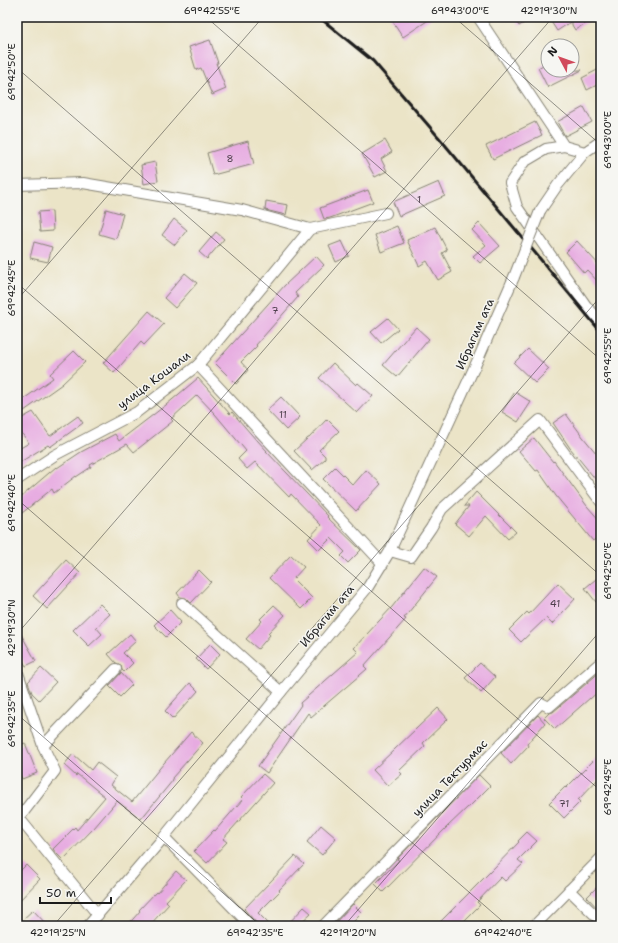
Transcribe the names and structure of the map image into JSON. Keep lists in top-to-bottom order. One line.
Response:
{"streets":{"street":["Ибрагим ата","улица Кошали","улица Тектурмас"]},"house_numbers":["8","1","7","11","41","71"],"scale_bar":"50 m","north":"top left","coordinates":["69°42'55\"E","69°43'00\"E","42°19'30\"N","69°42'50\"E","69°42'45\"E","69°42'40\"E","69°42'35\"E","42°19'25\"N","42°19'20\"N"]}
